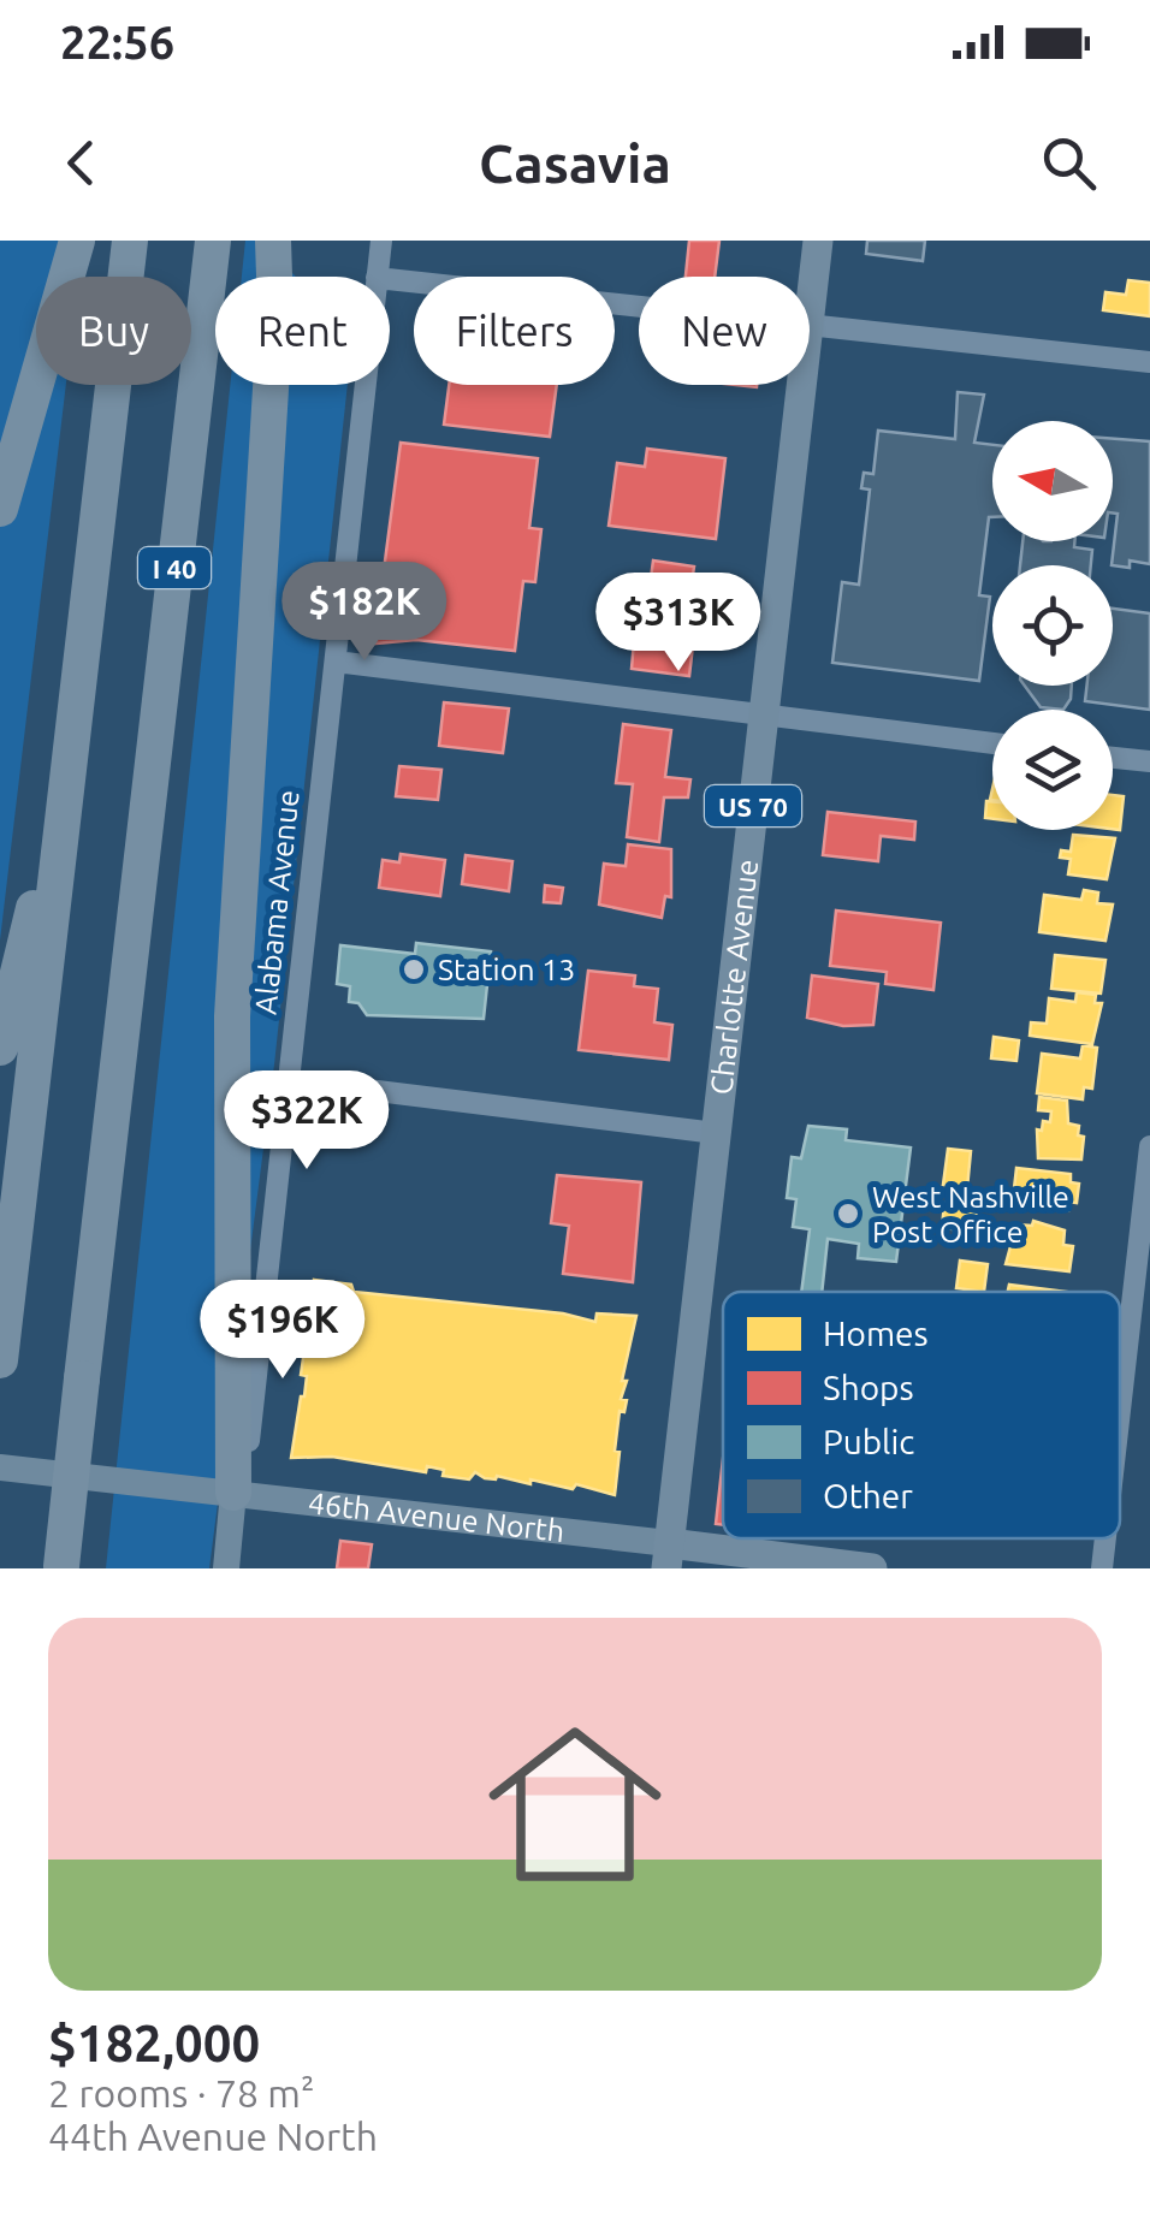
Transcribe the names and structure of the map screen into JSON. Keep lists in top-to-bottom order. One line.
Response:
{"streets":{"highway":["I 40"],"main road":["US 70","Alabama Avenue","Charlotte Avenue","46th Avenue North"]},"crossings":[["Alabama Avenue","46th Avenue North"],["Charlotte Avenue","46th Avenue North"]],"places":["Station 13","West Nashville Post Office"],"legend":["Homes","Shops","Public","Other"],"north":"left","page":{"status":"22:56","header":"Casavia","chip":["Buy","Rent","Filters","New"],"price":["$182K","$313K","$322K","$196K"],"list":[{"name":"$182,000","note":"2 rooms · 78 m² · 44th Avenue North"}]}}
